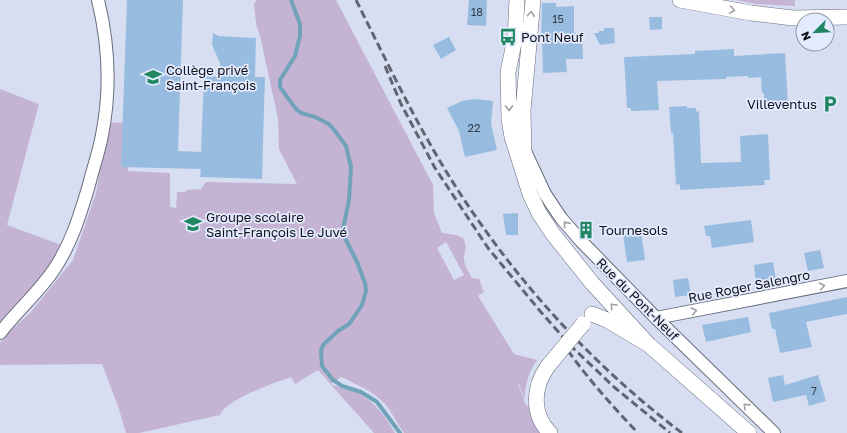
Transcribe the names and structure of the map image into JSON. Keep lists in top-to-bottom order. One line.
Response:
{"streets":{"street":["Rue Roger Salengro","Rue du Pont-Neuf"]},"crossings":[["Rue Roger Salengro","Rue du Pont-Neuf"]],"one_way":["Rue Roger Salengro"],"places":{"bus stop":["Pont Neuf"],"school or university":["Collège privé Saint-François","Groupe scolaire Saint-François Le Juvé"],"parking":["Villeventus"],"building":["Tournesols"]},"house_numbers":["18","15","22","7"],"north":"bottom left"}
